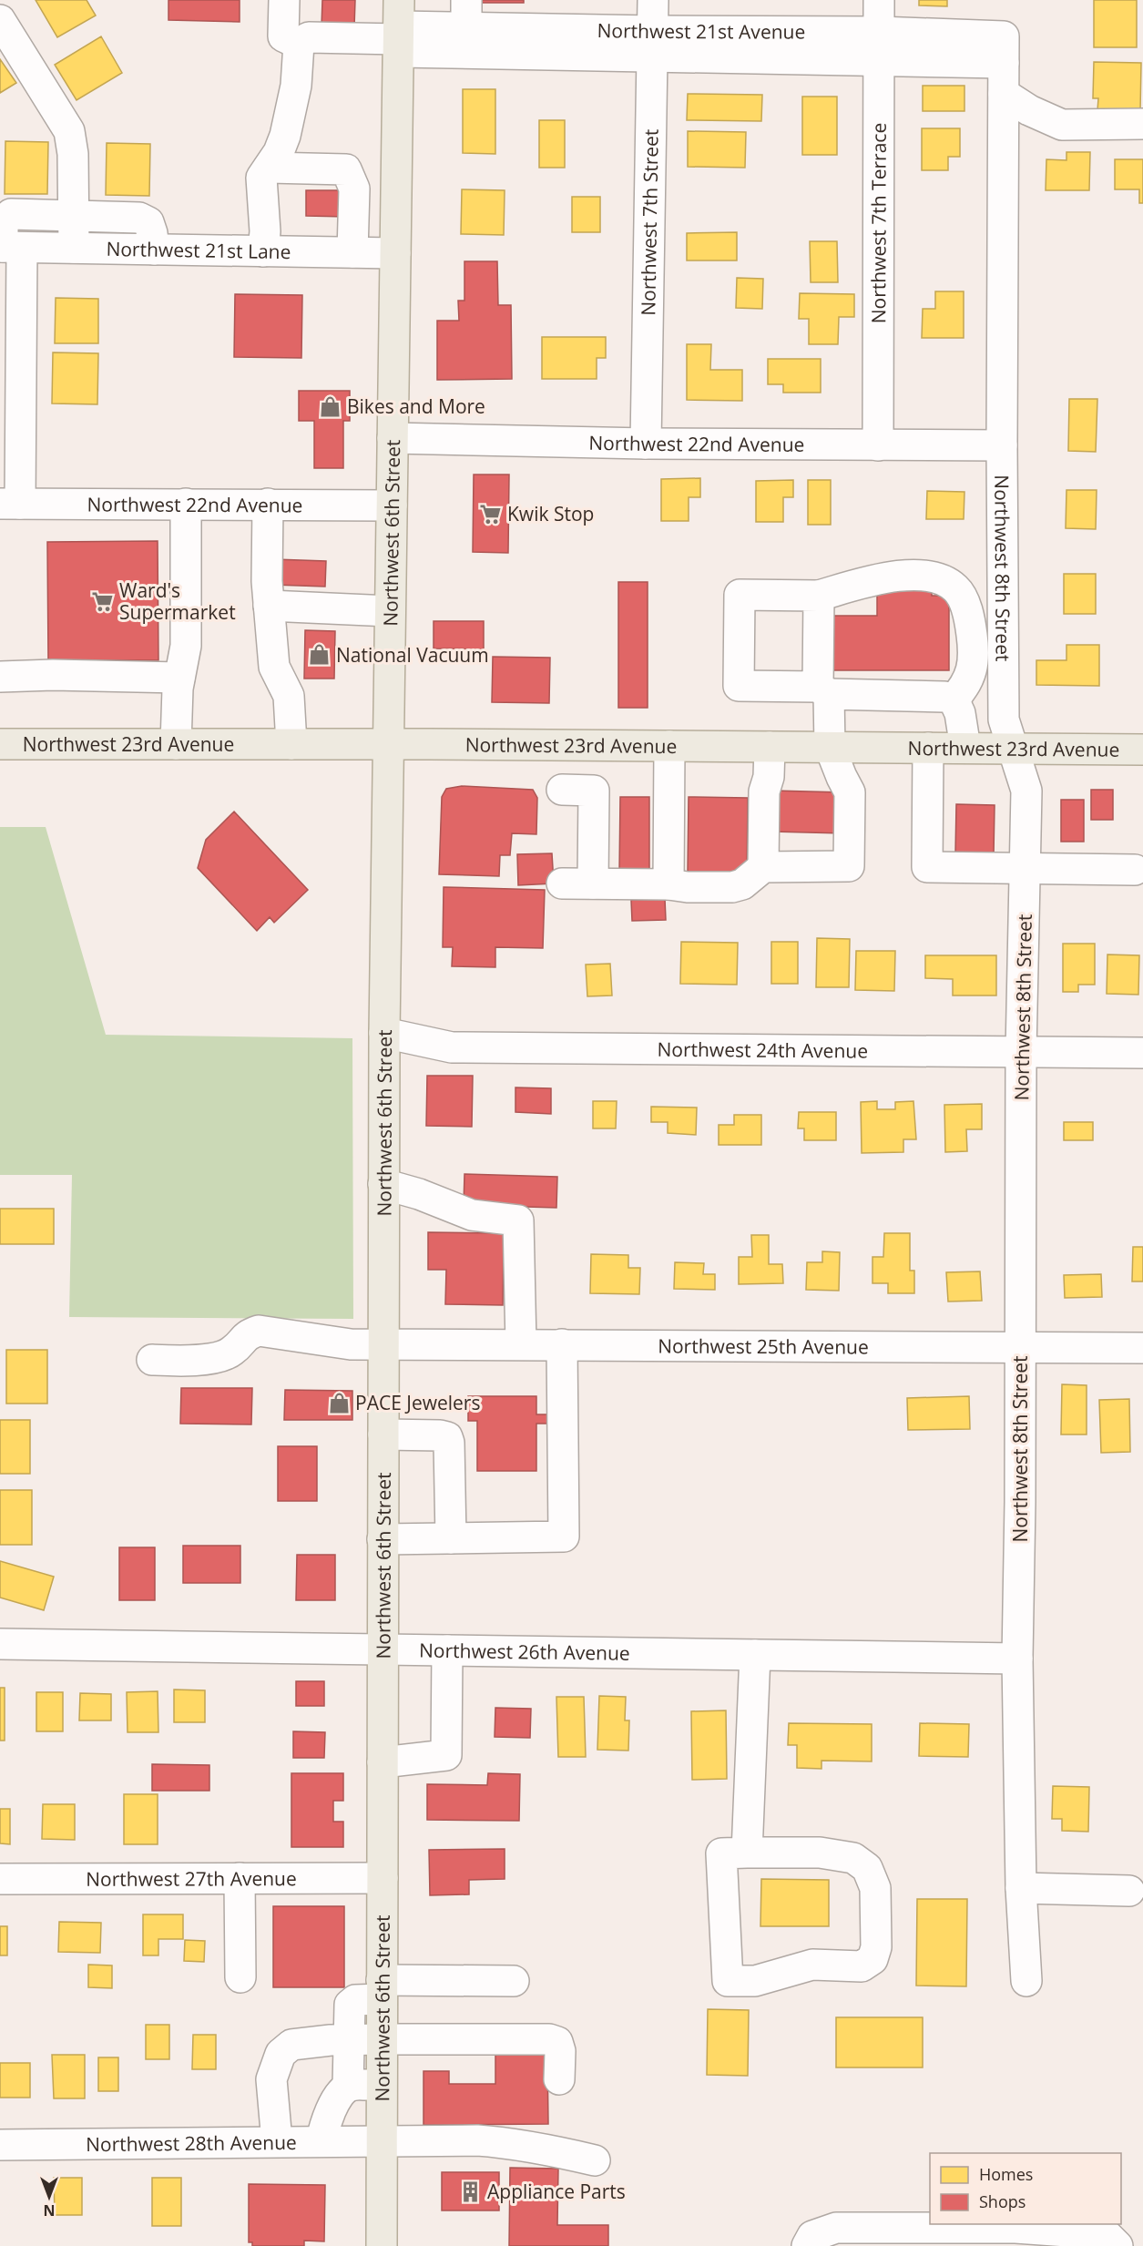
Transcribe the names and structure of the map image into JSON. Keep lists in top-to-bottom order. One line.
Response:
{"streets":{"main road":["Northwest 6th Street","Northwest 23rd Avenue"],"street":["Northwest 21st Avenue","Northwest 7th Street","Northwest 7th Terrace","Northwest 21st Lane","Northwest 22nd Avenue","Northwest 8th Street","Northwest 24th Avenue","Northwest 25th Avenue","Northwest 26th Avenue","Northwest 27th Avenue","Northwest 28th Avenue"]},"crossings":[["Northwest 21st Avenue","Northwest 7th Street"],["Northwest 21st Avenue","Northwest 7th Terrace"],["Northwest 21st Avenue","Northwest 6th Street"],["Northwest 21st Avenue","Northwest 8th Street"],["Northwest 7th Street","Northwest 22nd Avenue"],["Northwest 7th Terrace","Northwest 22nd Avenue"],["Northwest 21st Lane","Northwest 6th Street"],["Northwest 22nd Avenue","Northwest 6th Street"],["Northwest 22nd Avenue","Northwest 8th Street"],["Northwest 6th Street","Northwest 23rd Avenue"],["Northwest 6th Street","Northwest 24th Avenue"],["Northwest 6th Street","Northwest 25th Avenue"],["Northwest 6th Street","Northwest 26th Avenue"],["Northwest 6th Street","Northwest 27th Avenue"],["Northwest 6th Street","Northwest 28th Avenue"],["Northwest 8th Street","Northwest 23rd Avenue"],["Northwest 8th Street","Northwest 24th Avenue"],["Northwest 8th Street","Northwest 25th Avenue"],["Northwest 8th Street","Northwest 26th Avenue"]],"places":{"shop":["Bikes and More","National Vacuum","PACE Jewelers"],"supermarket":["Kwik Stop","Ward's Supermarket"],"building":["Appliance Parts"]},"legend":["Homes","Shops"],"north":"bottom"}
